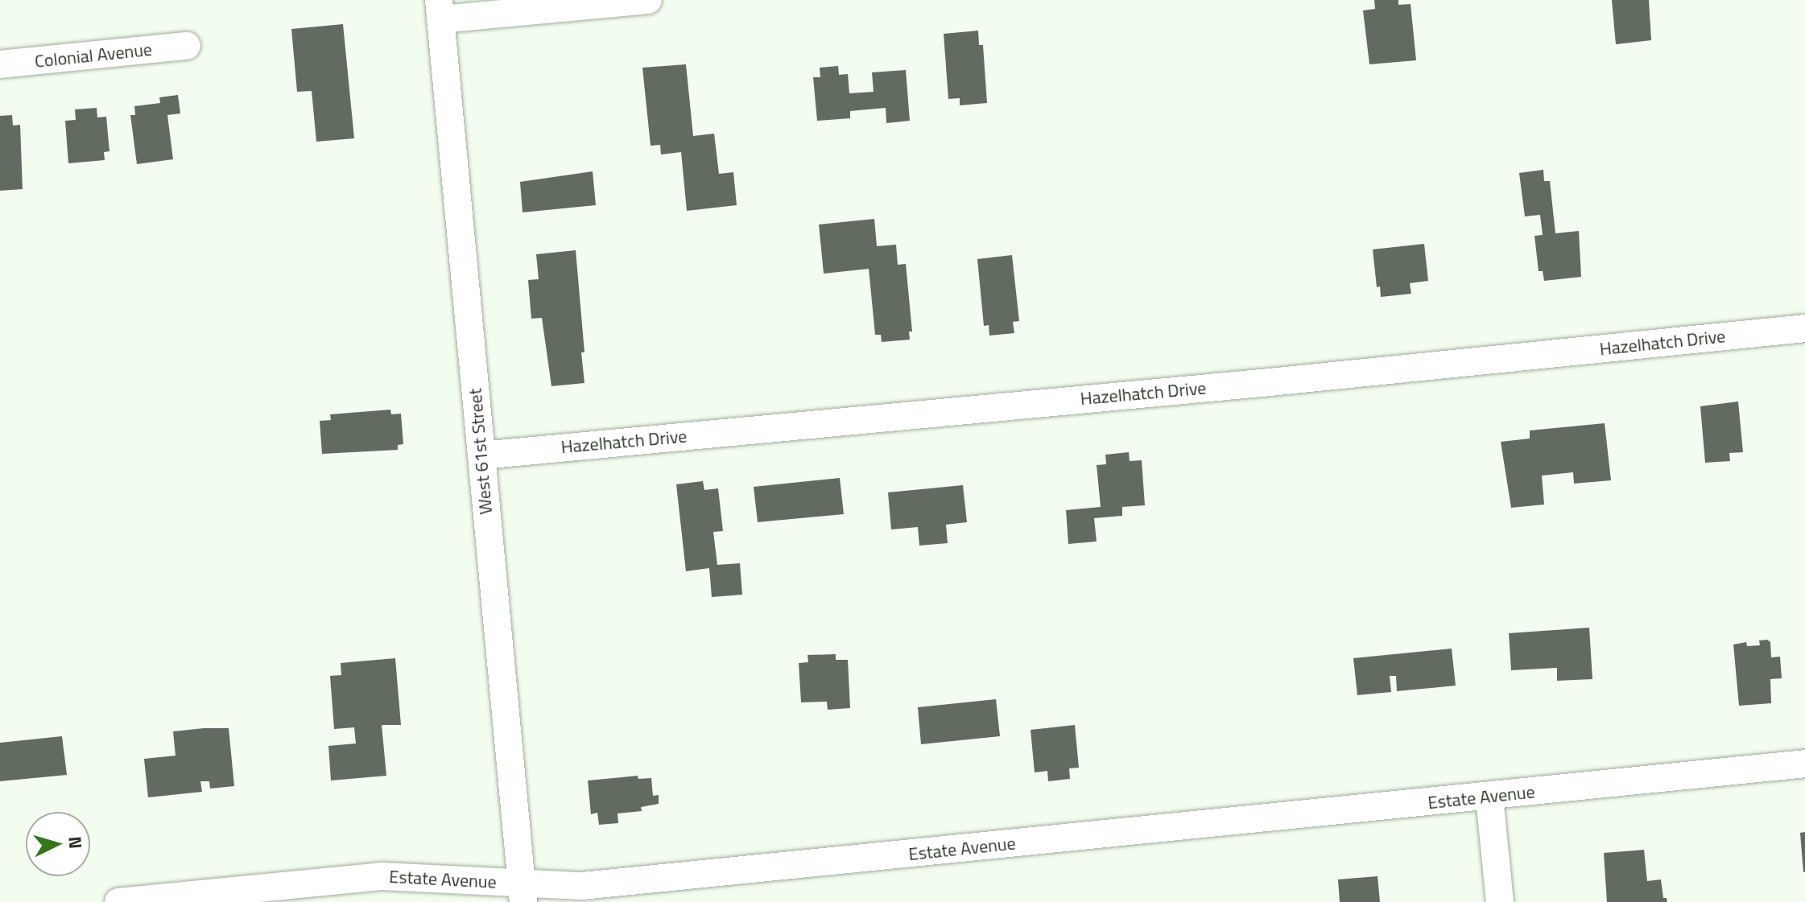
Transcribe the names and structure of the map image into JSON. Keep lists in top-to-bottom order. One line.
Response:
{"streets":{"street":["Colonial Avenue","Hazelhatch Drive","West 61st Street","Estate Avenue"]},"crossings":[["Hazelhatch Drive","West 61st Street"],["West 61st Street","Estate Avenue"]],"north":"right"}
